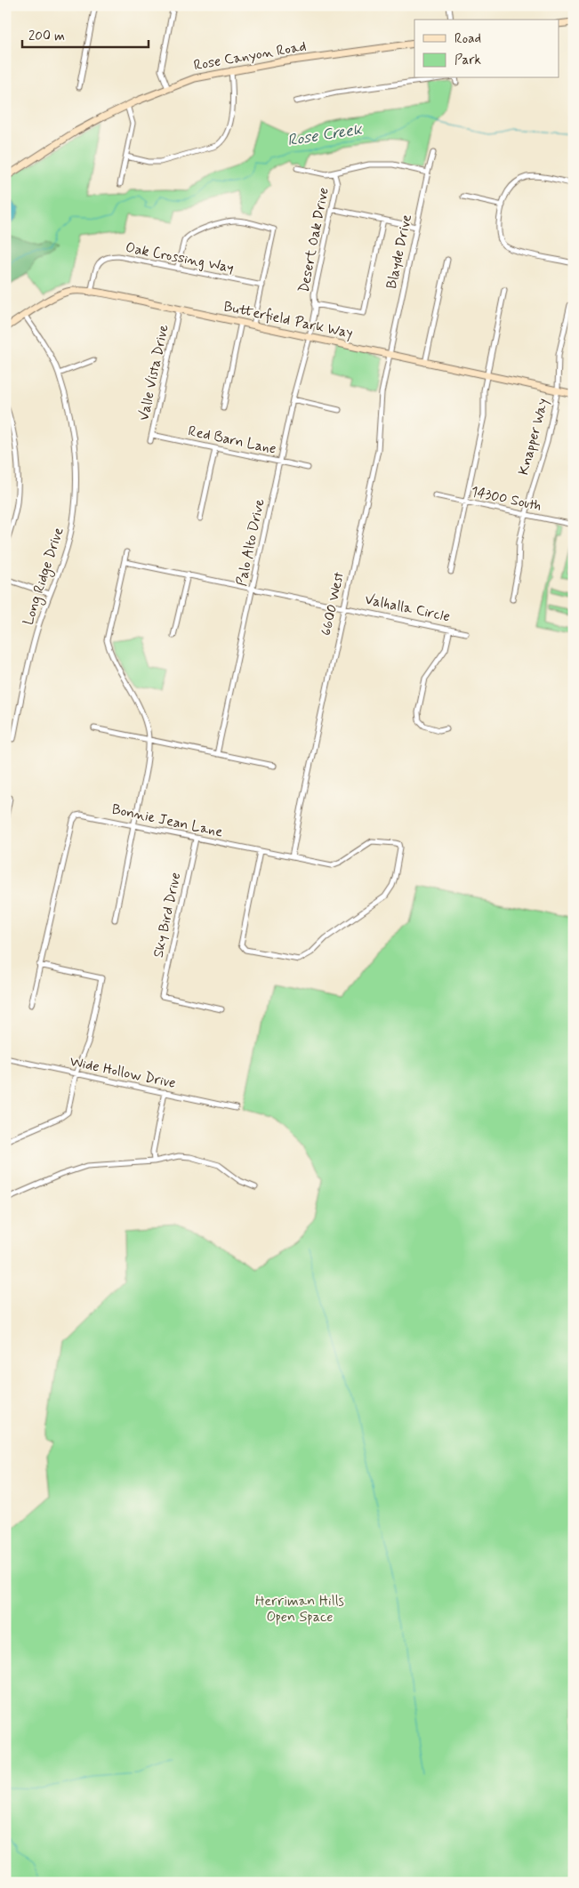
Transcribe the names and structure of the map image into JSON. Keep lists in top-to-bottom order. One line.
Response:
{"streets":{"street":["Rose Canyon Road","Desert Oak Drive","Blayde Drive","Oak Crossing Way","Butterfield Park Way","Valle Vista Drive","Knapper Way","Red Barn Lane","14300 South","Palo Alto Drive","Long Ridge Drive","6600 West","Valhalla Circle","Bonnie Jean Lane","Sky Bird Drive","Wide Hollow Drive"]},"crossings":[["Desert Oak Drive","Butterfield Park Way"],["Desert Oak Drive","Palo Alto Drive"],["Blayde Drive","Butterfield Park Way"],["Blayde Drive","6600 West"],["Oak Crossing Way","Butterfield Park Way"],["Butterfield Park Way","Valle Vista Drive"],["Butterfield Park Way","Knapper Way"],["Butterfield Park Way","Palo Alto Drive"],["Butterfield Park Way","Long Ridge Drive"],["Butterfield Park Way","6600 West"],["Valle Vista Drive","Red Barn Lane"],["Knapper Way","14300 South"],["Red Barn Lane","Palo Alto Drive"],["Palo Alto Drive","Valhalla Circle"],["6600 West","Valhalla Circle"],["6600 West","Bonnie Jean Lane"],["Bonnie Jean Lane","Sky Bird Drive"]],"water":["Rose Creek"],"parks":["Herriman Hills Open Space"],"legend":["Road","Park"],"scale_bar":"200 m"}
